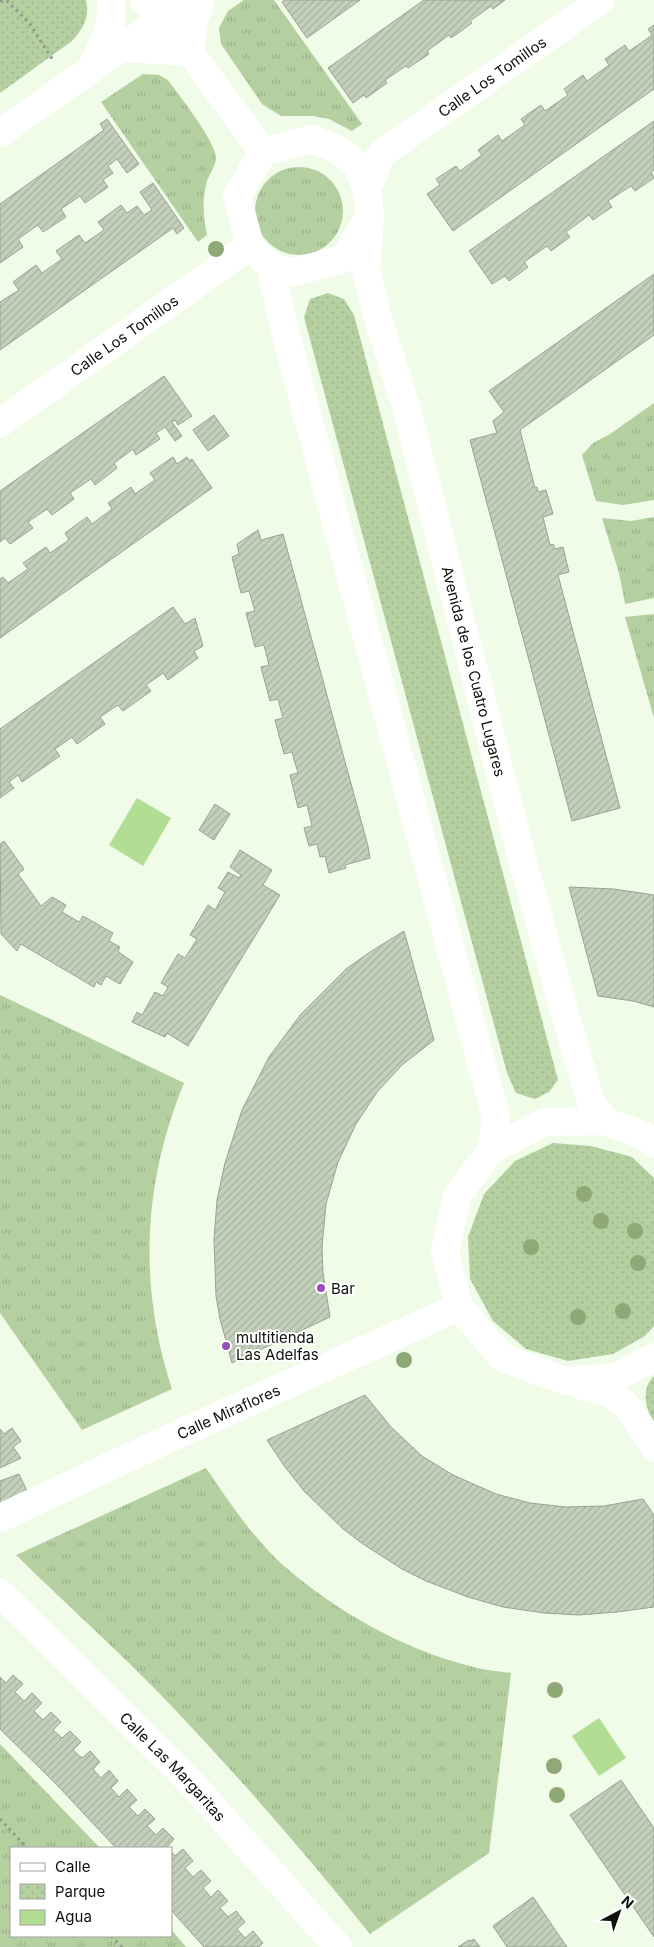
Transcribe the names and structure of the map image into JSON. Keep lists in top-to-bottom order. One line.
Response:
{"streets":{"main road":["Calle Los Tomillos","Avenida de los Cuatro Lugares","Calle Miraflores","Calle Las Margaritas"]},"crossings":[["Calle Los Tomillos","Avenida de los Cuatro Lugares"]],"places":["Bar","multitienda Las Adelfas"],"legend":["Calle","Parque","Agua"],"north":"top right"}
